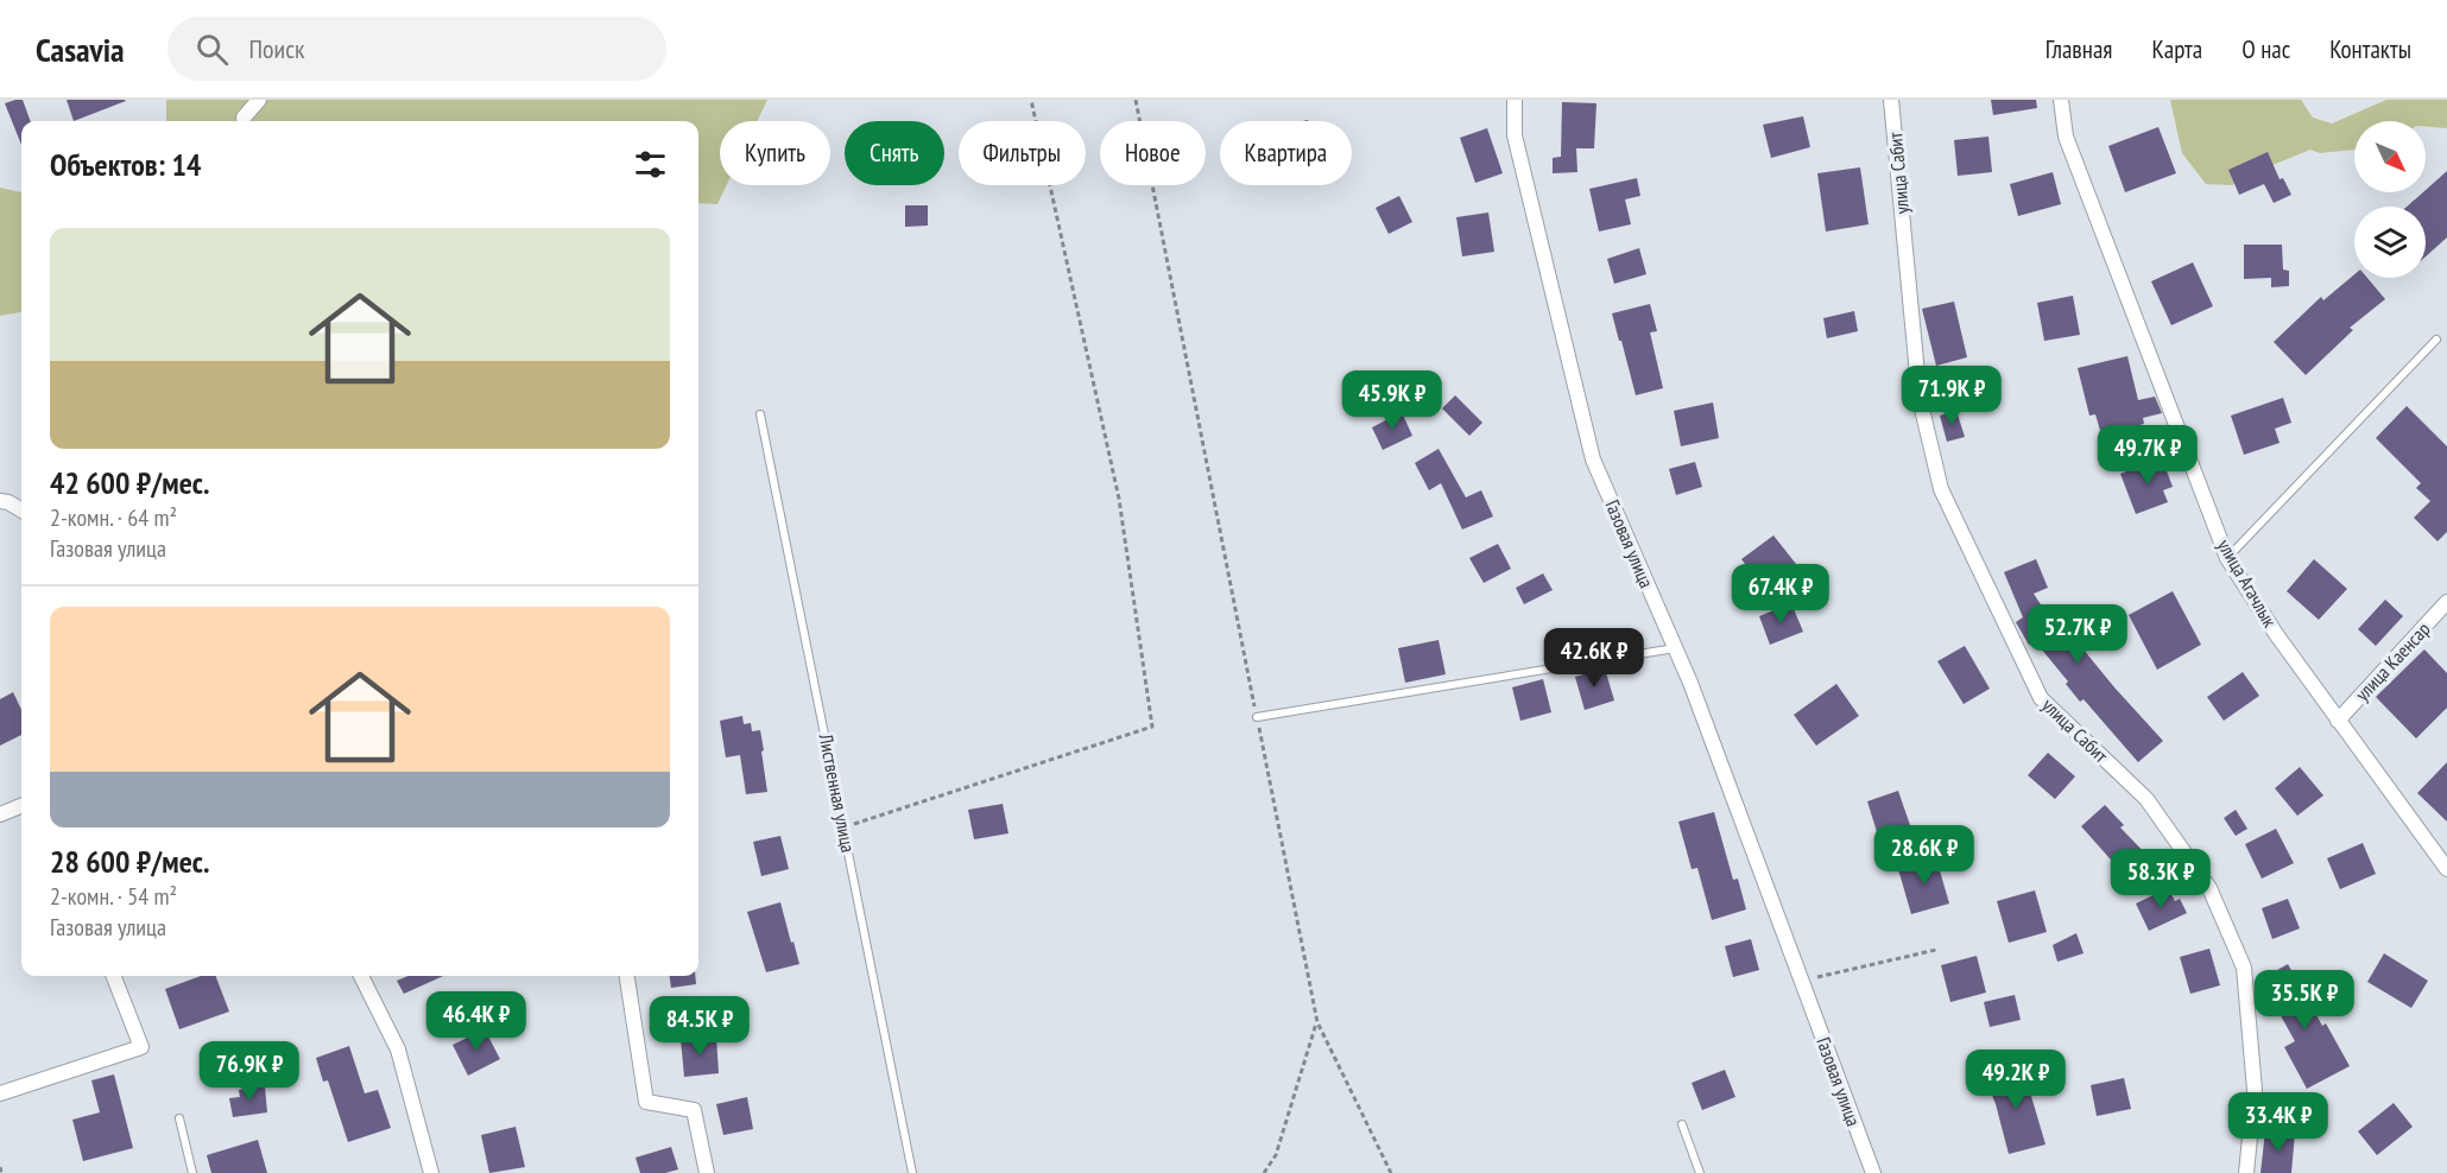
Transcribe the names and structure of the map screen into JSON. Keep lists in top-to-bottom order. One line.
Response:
{"streets":{"street":["улица Сабит","Газовая улица","улица Агачлык","улица Каенсар"],"lane":["Лиственная улица"]},"crossings":[["улица Агачлык","улица Каенсар"]],"north":"bottom right","page":{"header":"Casavia","search":"Поиск","nav":["Главная","Карта","О нас","Контакты"],"chip":["Купить","Снять","Фильтры","Новое","Квартира"],"heading":"Объектов: 14","list":[{"name":"42 600 ₽/мес.","note":"2-комн. · 64 m² · Газовая улица"},{"name":"28 600 ₽/мес.","note":"2-комн. · 54 m² · Газовая улица"}],"price":["71.9K ₽","45.9K ₽","49.7K ₽","67.4K ₽","52.7K ₽","42.6K ₽","28.6K ₽","58.3K ₽","35.5K ₽","46.4K ₽","84.5K ₽","76.9K ₽","49.2K ₽","33.4K ₽"]}}
